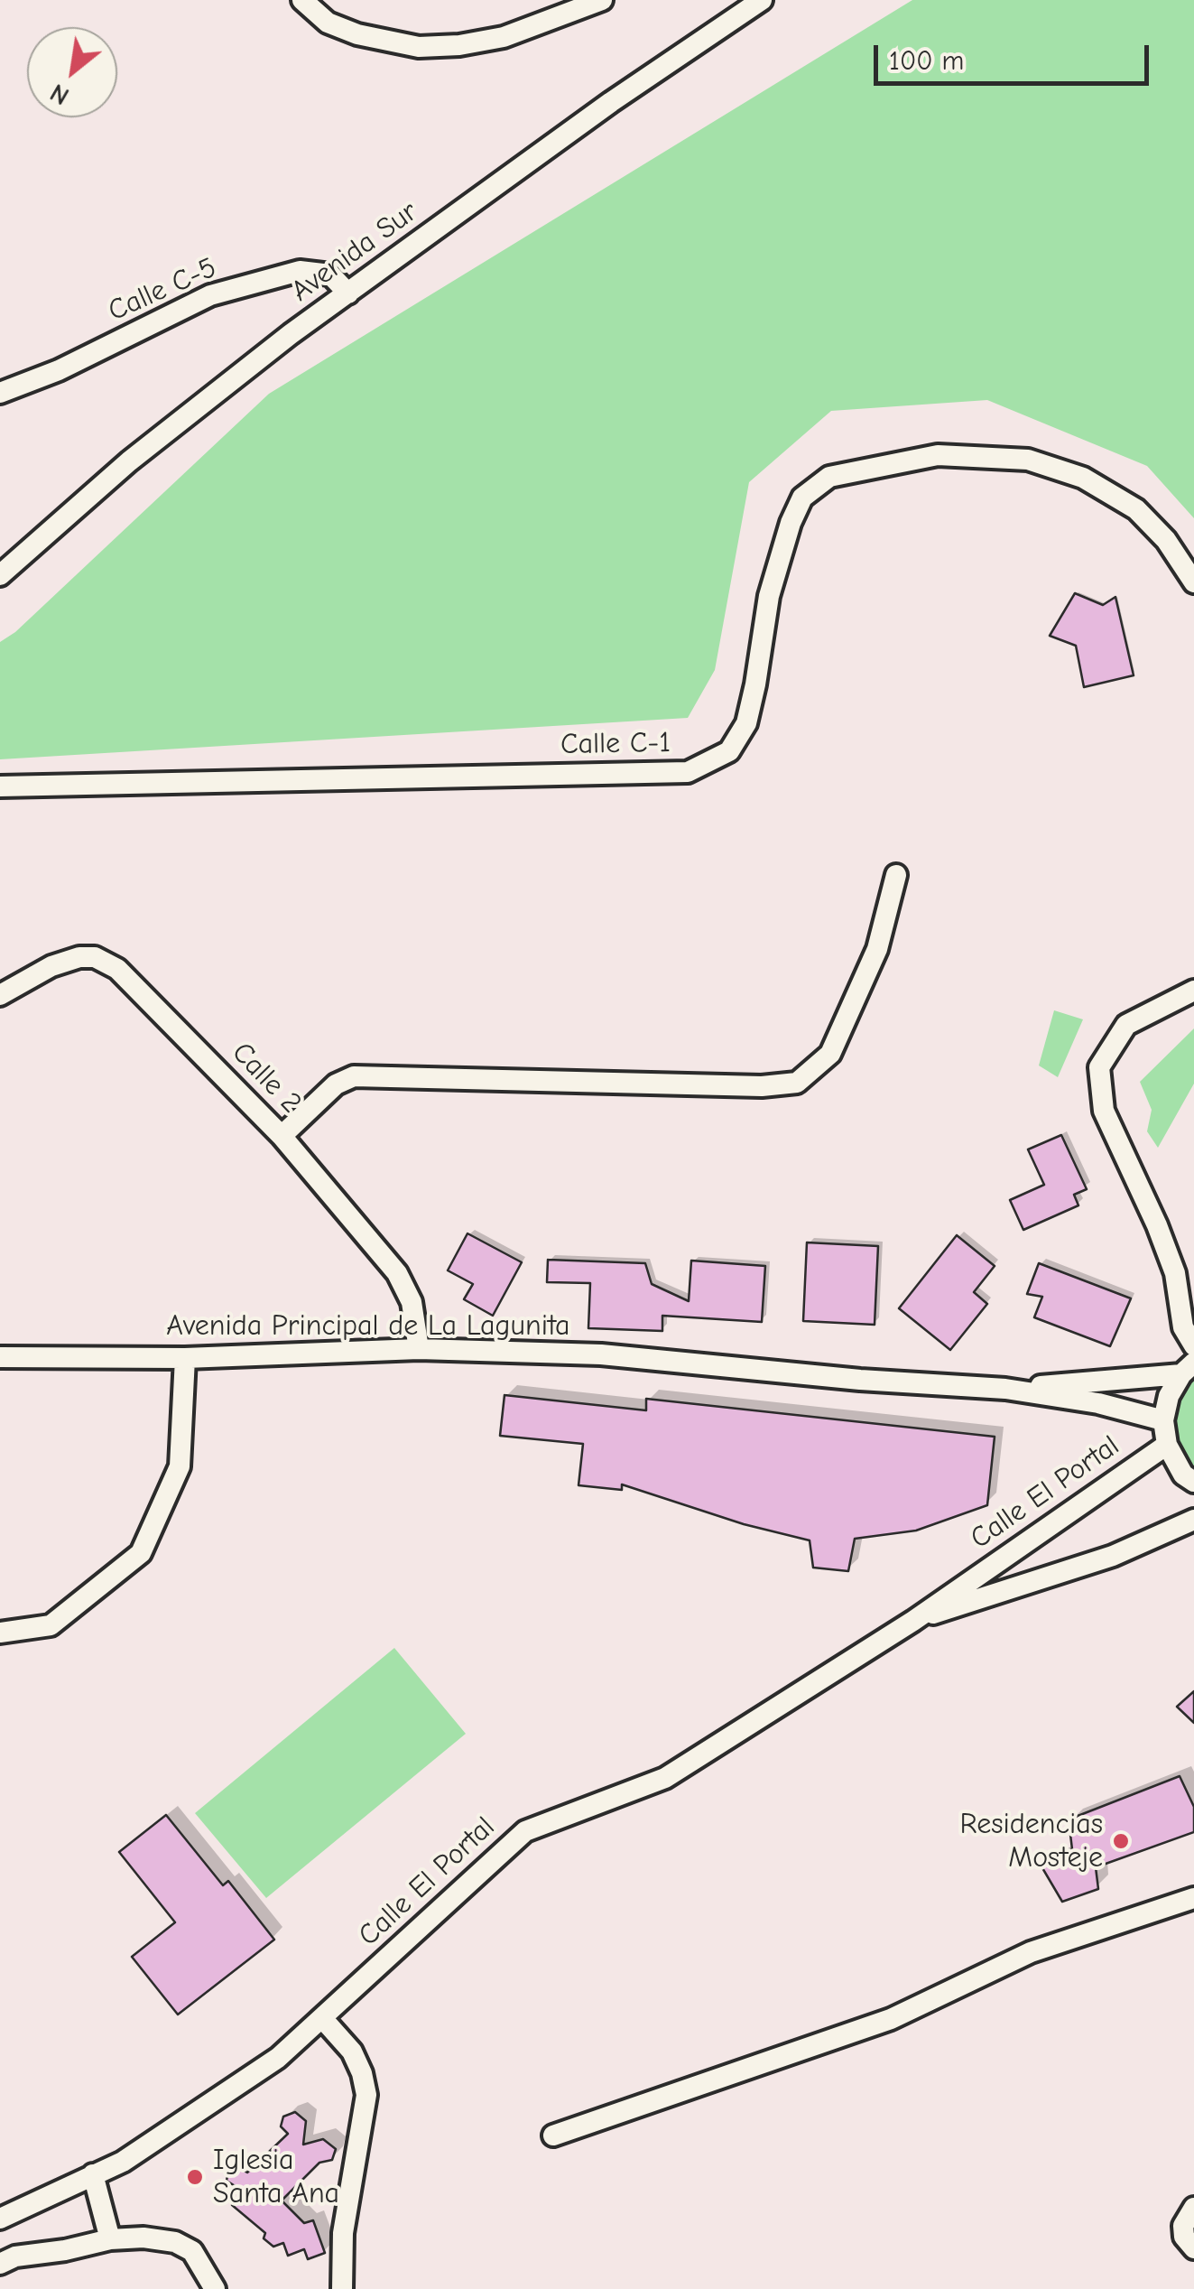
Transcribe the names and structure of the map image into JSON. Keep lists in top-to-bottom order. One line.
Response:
{"streets":{"street":["Avenida Sur","Calle C-5","Calle C-1","Calle 2","Avenida Principal de La Lagunita","Calle El Portal"]},"crossings":[["Avenida Sur","Calle C-5"],["Calle 2","Avenida Principal de La Lagunita"],["Avenida Principal de La Lagunita","Calle El Portal"]],"places":["Residencias Mosteje","Iglesia Santa Ana"],"scale_bar":"100 m","north":"bottom left"}
